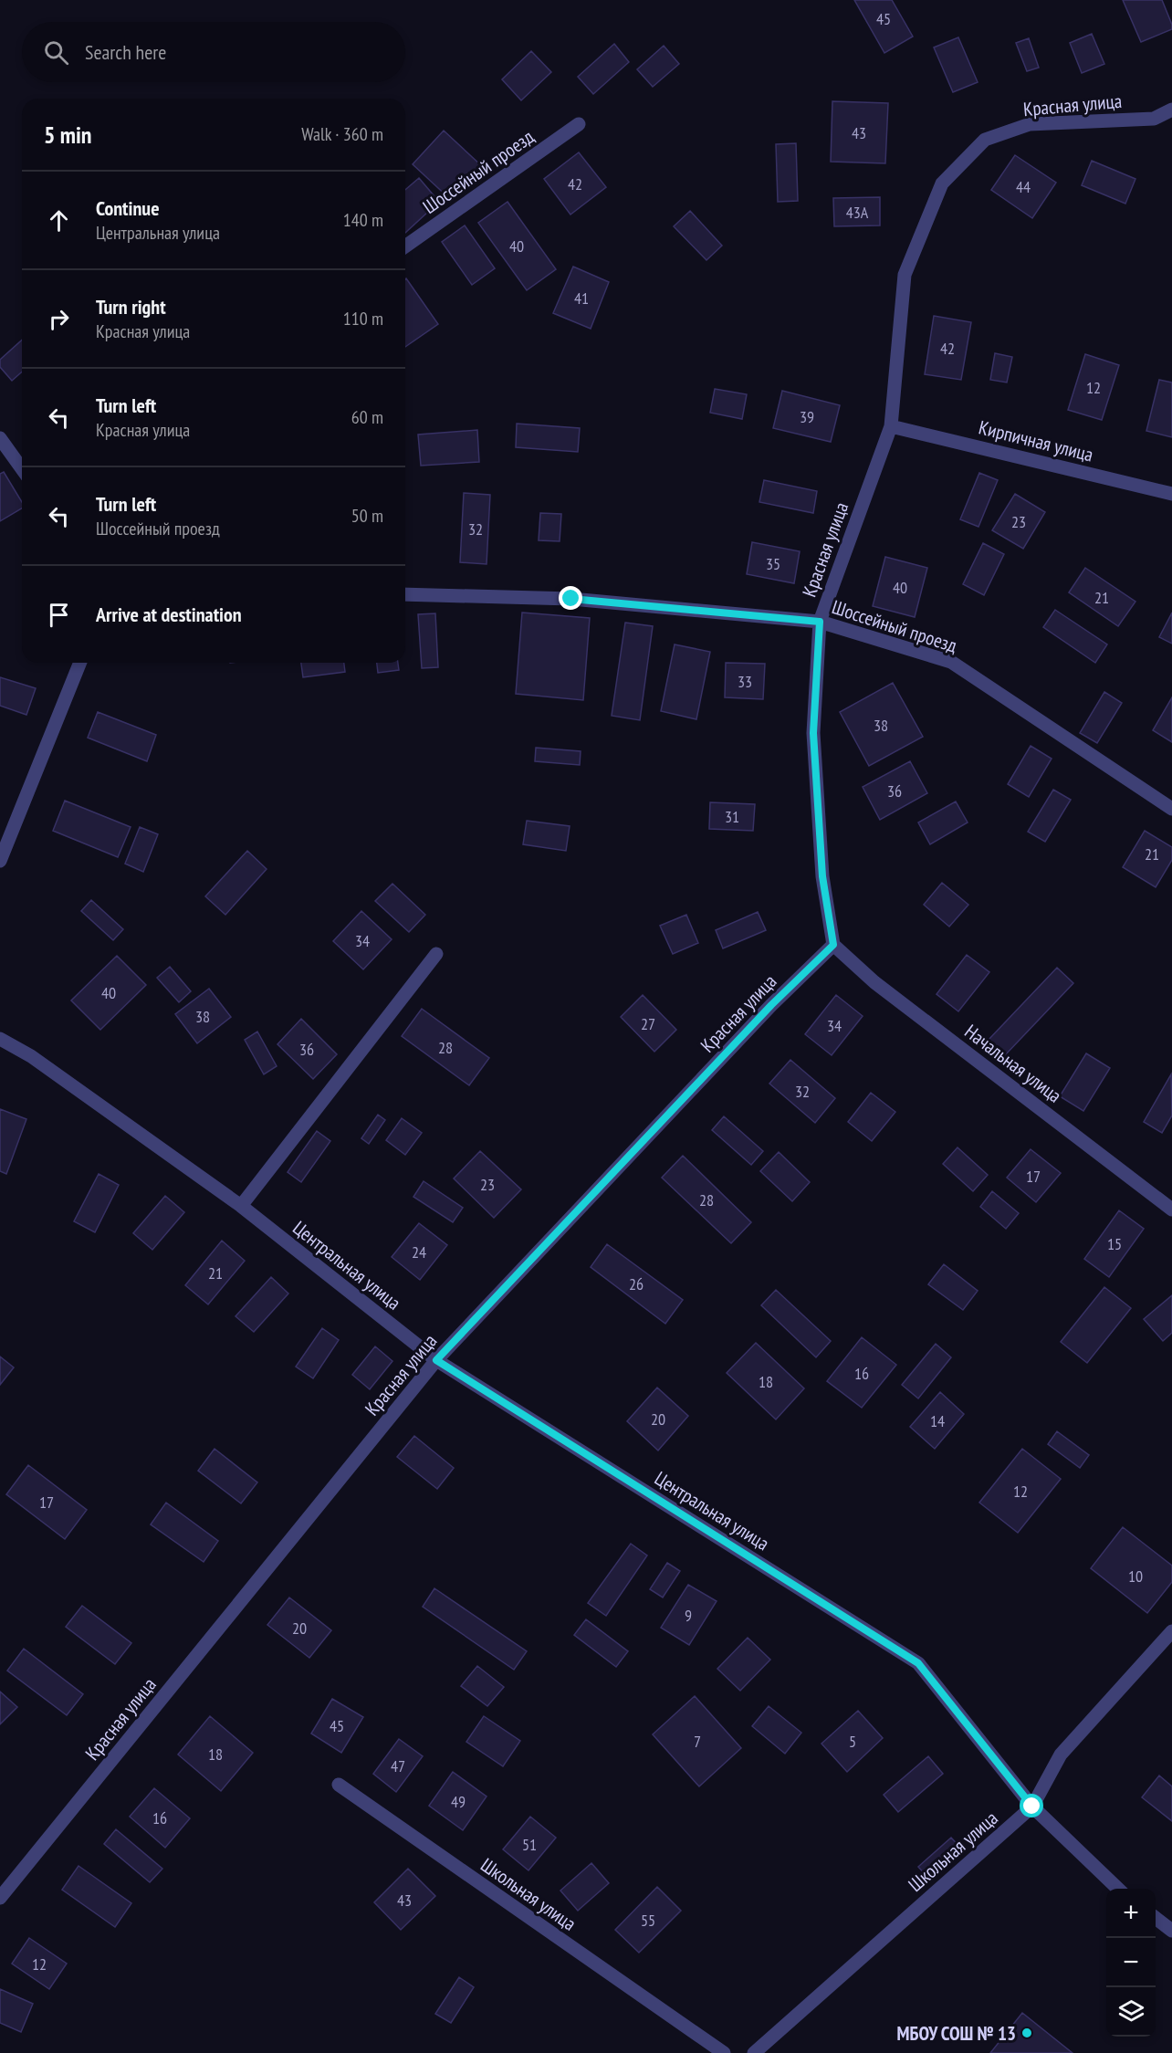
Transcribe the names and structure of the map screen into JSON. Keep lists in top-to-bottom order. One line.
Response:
{"streets":{"street":["Красная улица","Шоссейный проезд","Кирпичная улица","Начальная улица","Центральная улица","Школьная улица"]},"crossings":[["Красная улица","Шоссейный проезд"],["Красная улица","Кирпичная улица"],["Красная улица","Начальная улица"],["Красная улица","Центральная улица"],["Центральная улица","Школьная улица"]],"places":["МБОУ СОШ № 13"],"house_numbers":["45","43","42","44","43А","40","41","42","12","39","23","32","35","40","21","33","38","36","31","21","34","40","38","27","34","28","36","32","17","23","28","15","24","21","26","16","18","20","14","12","17","10","9","20","45","7","5","18","47","49","16","51","43","55","12"],"page":{"search":"Search here","heading":["5 min","Walk · 360 m"],"list":[["Continue","Центральная улица","140 m"],["Turn right","Красная улица","110 m"],["Turn left","Красная улица","60 m"],["Turn left","Шоссейный проезд","50 m"],"Arrive at destination"],"map_buttons":["+","−"]}}
